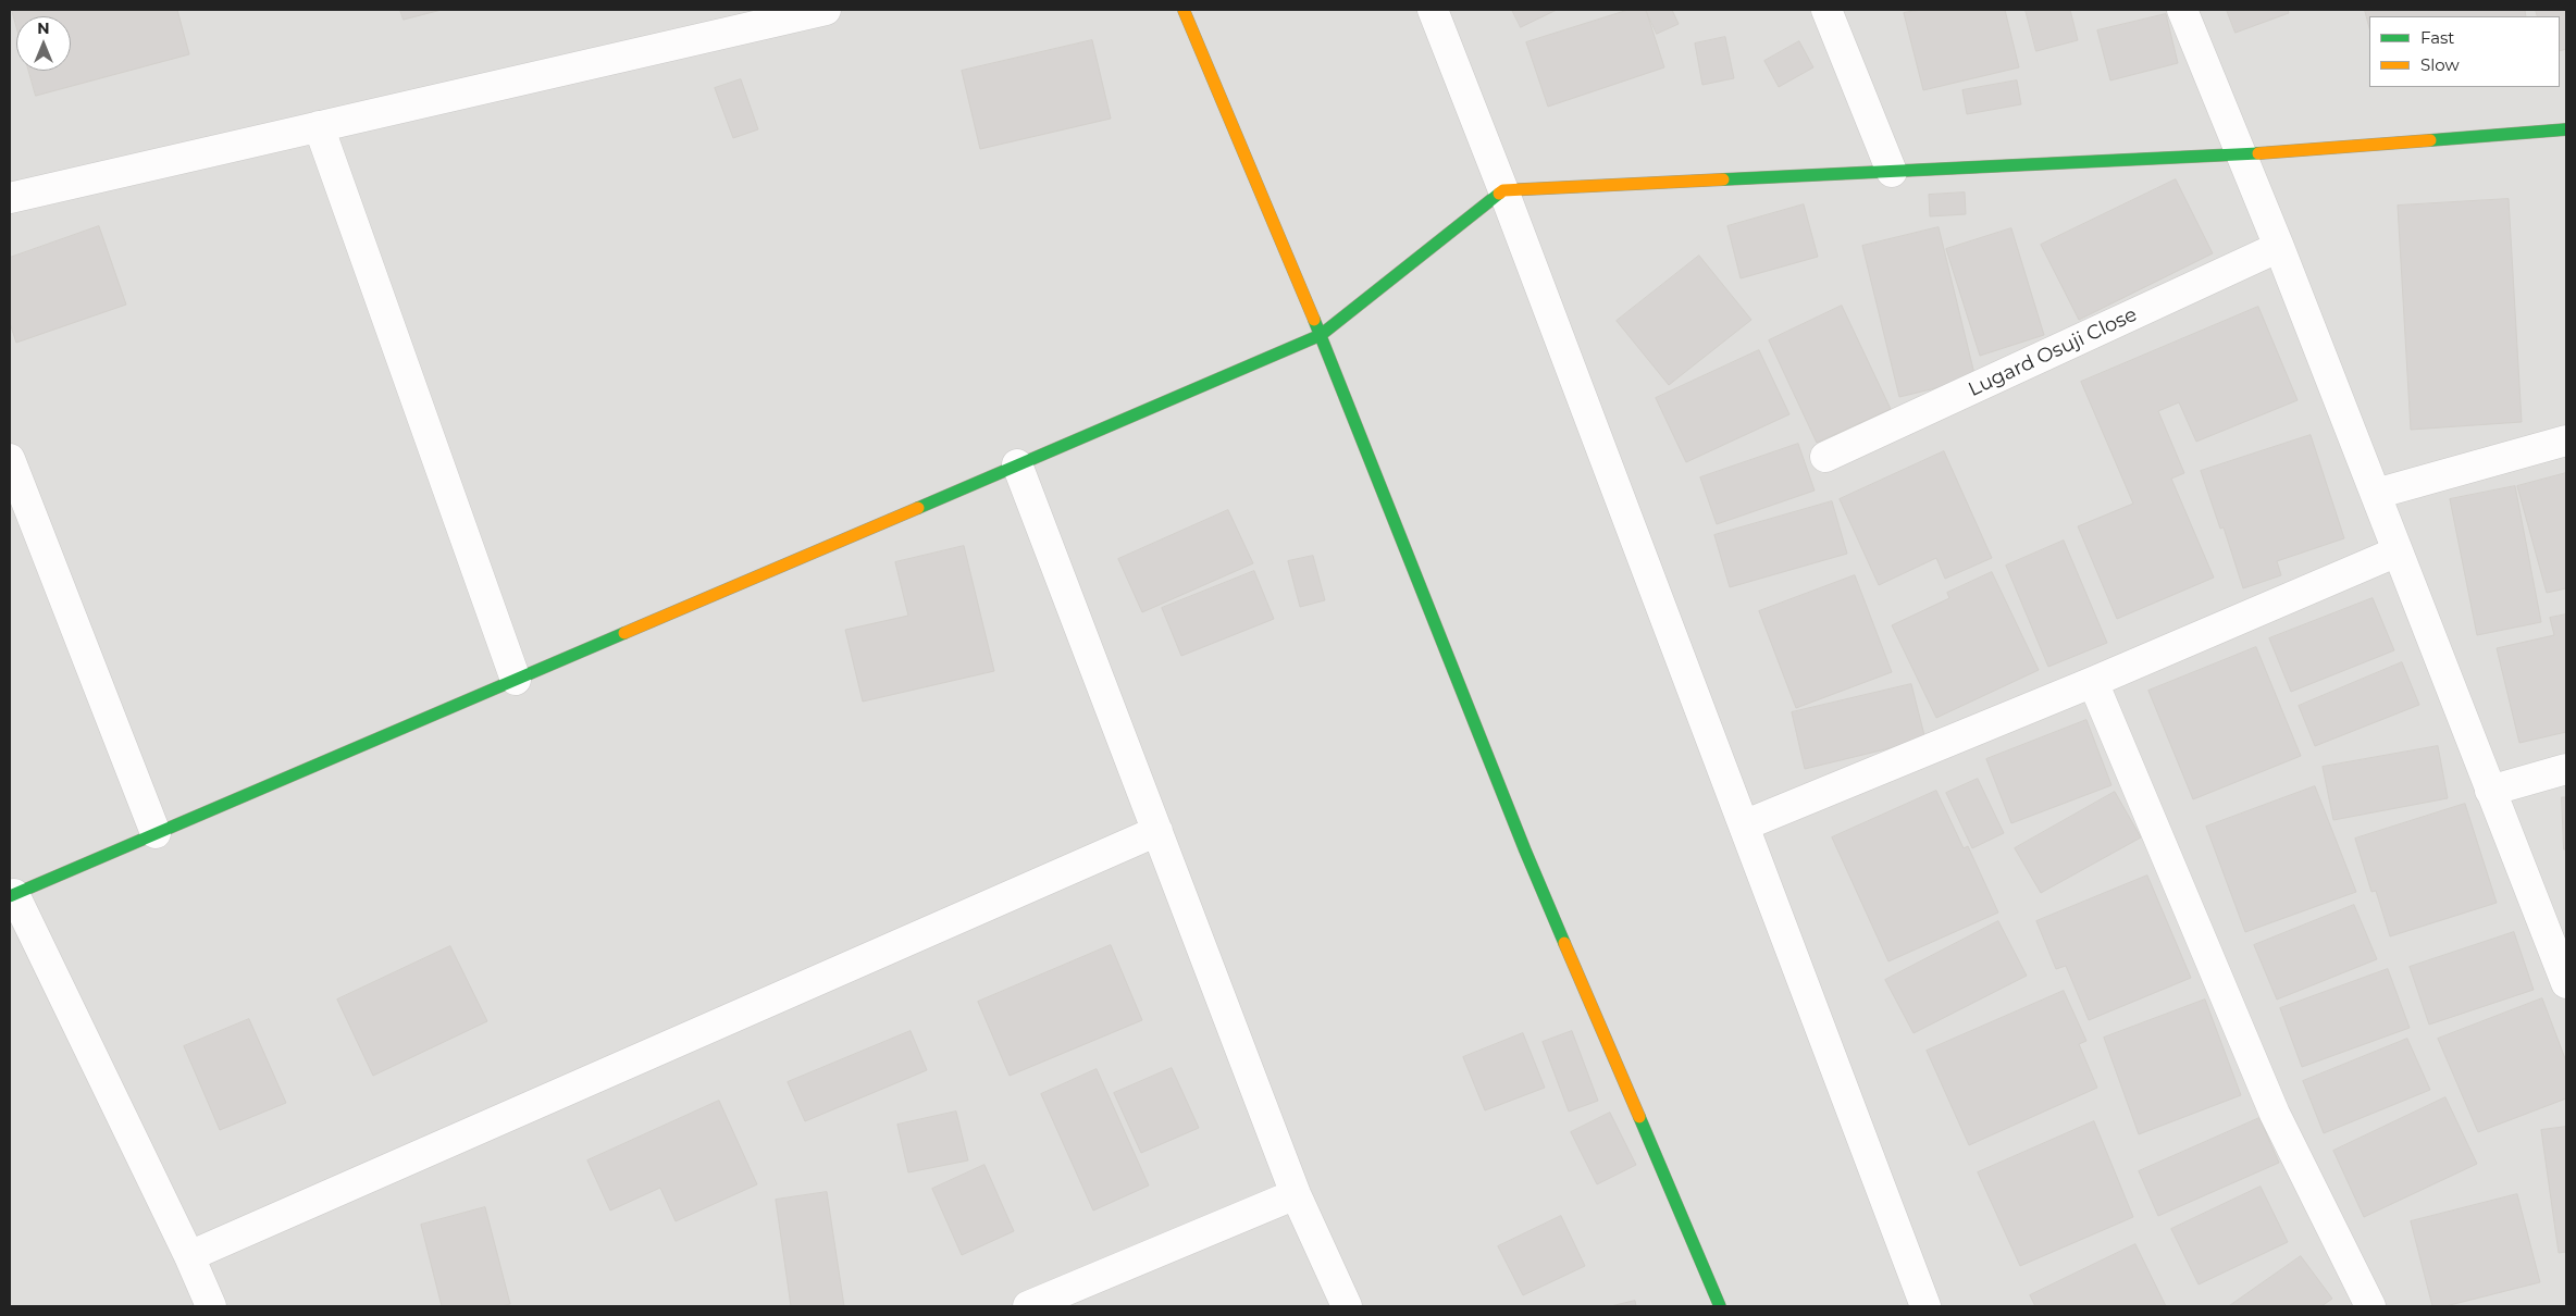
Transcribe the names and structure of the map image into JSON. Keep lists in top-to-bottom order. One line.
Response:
{"streets":{"street":["Lugard Osuji Close"]},"legend":["Fast","Slow"],"north":"top"}
